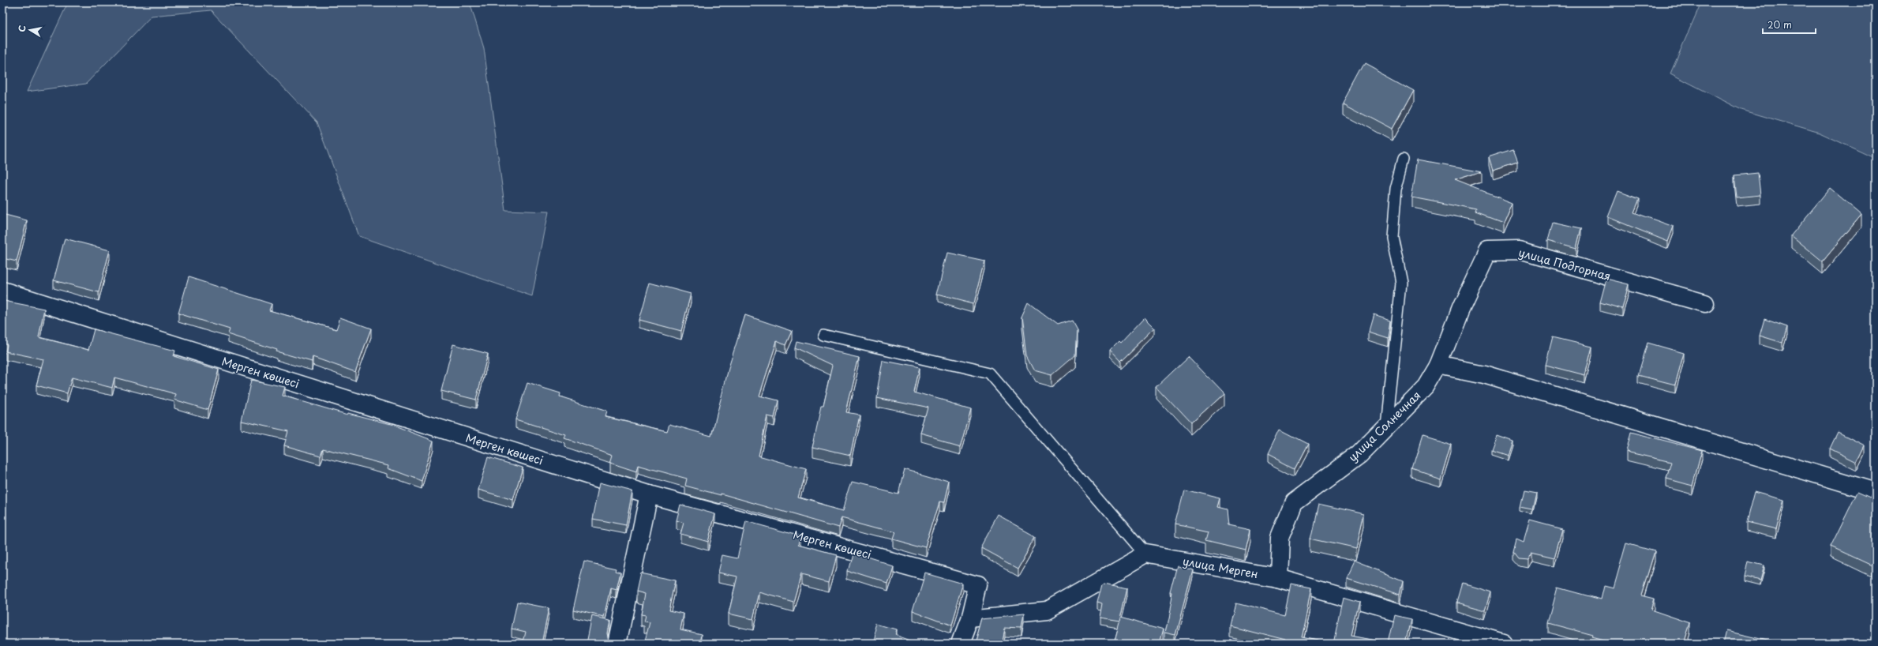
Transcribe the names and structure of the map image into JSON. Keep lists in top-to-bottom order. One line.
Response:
{"streets":{"street":["улица Подгорная","Мерген көшесі","улица Солнечная","улица Мерген"]},"crossings":[["улица Подгорная","улица Солнечная"],["улица Солнечная","улица Мерген"]],"scale_bar":"20 m","north":"left"}
